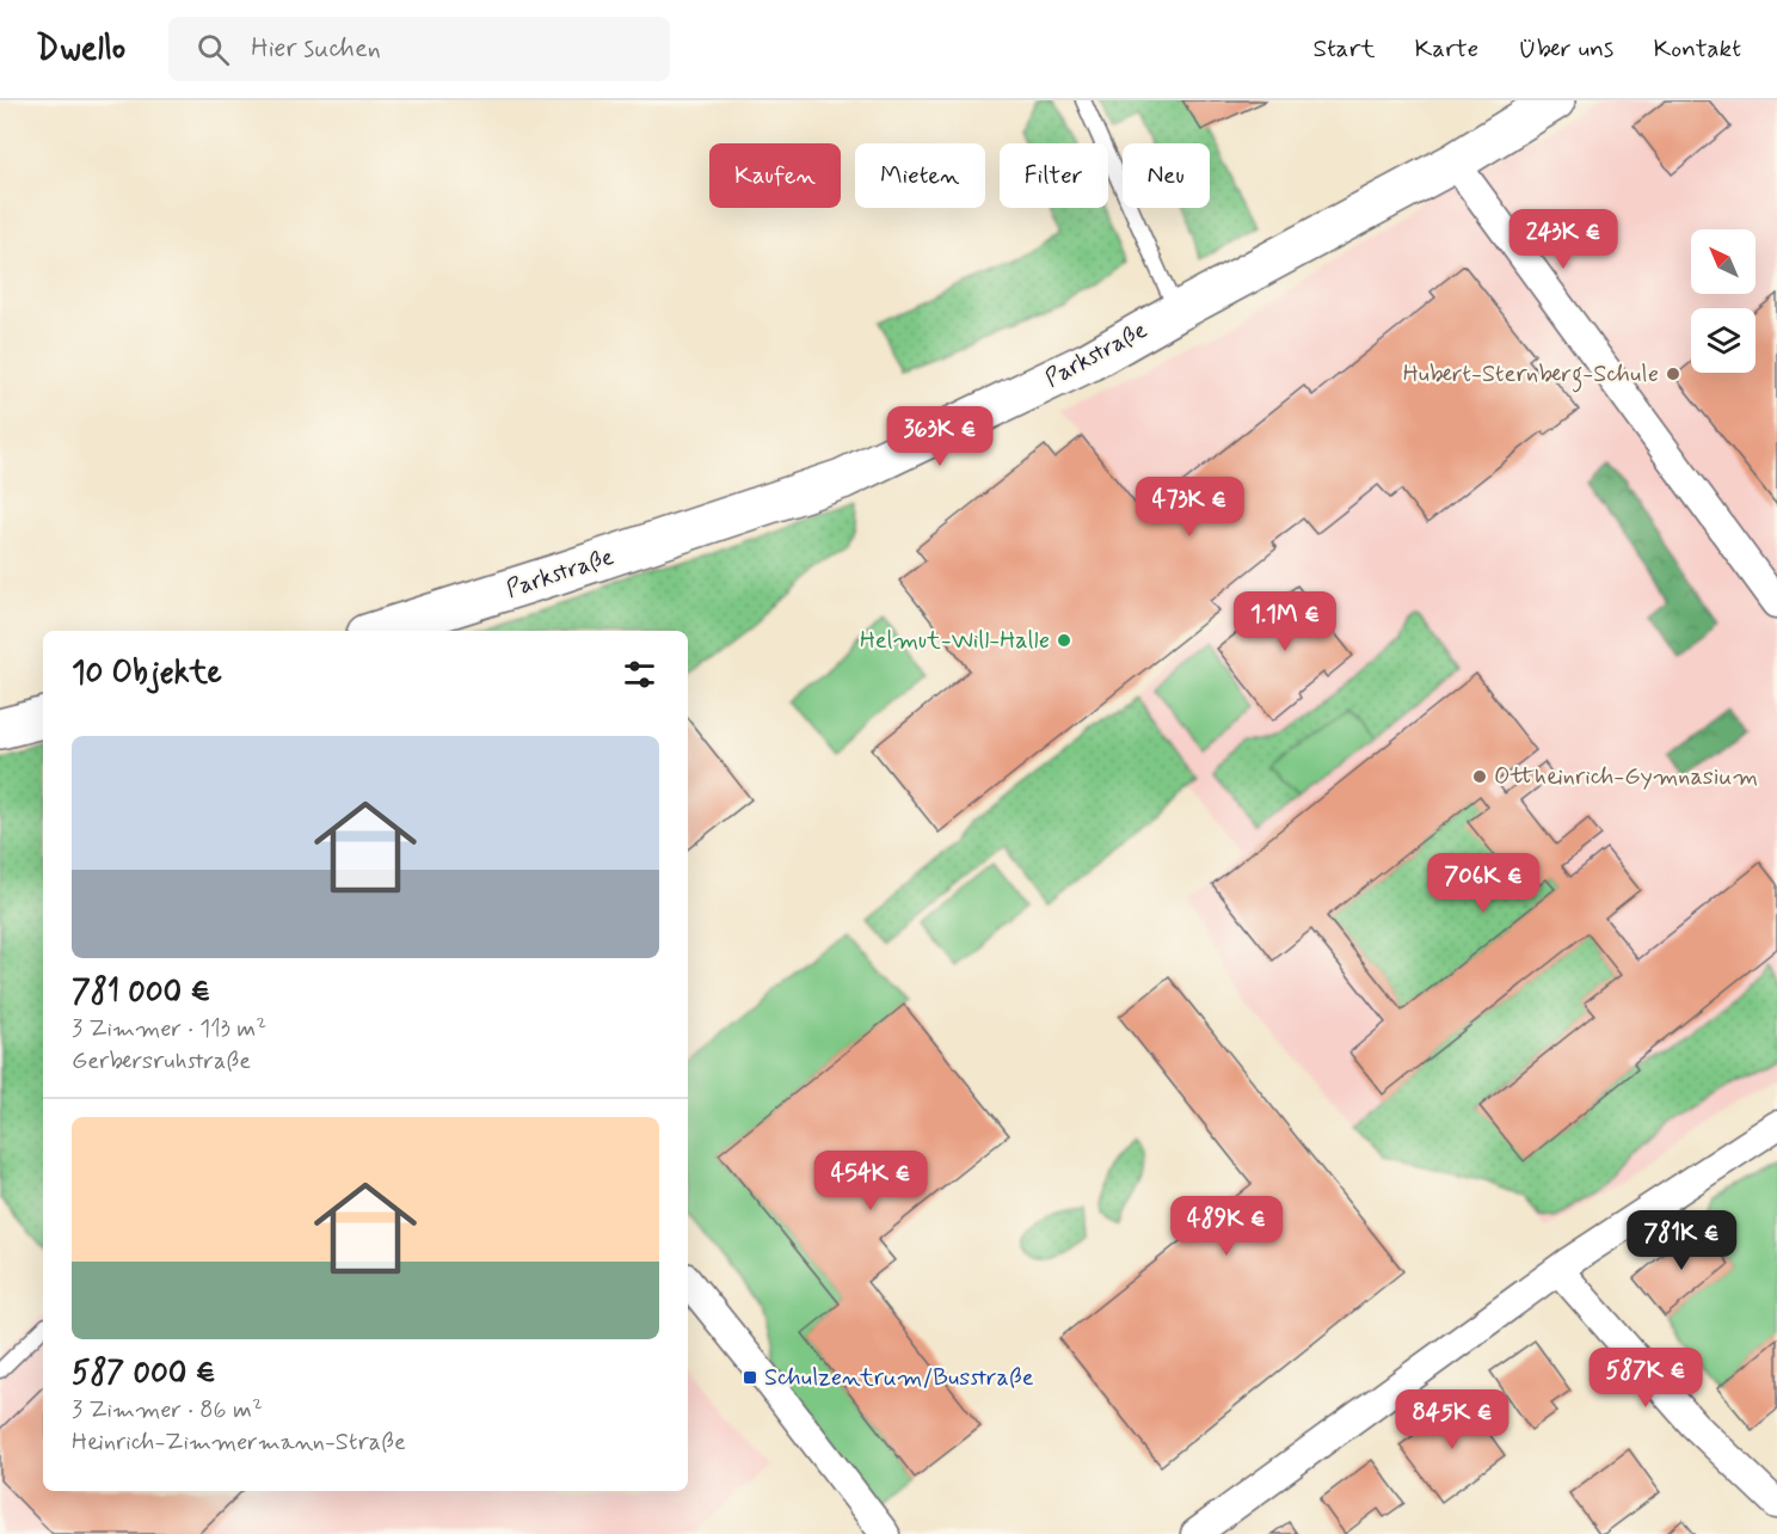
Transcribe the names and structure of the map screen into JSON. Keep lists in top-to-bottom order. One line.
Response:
{"streets":{"street":["Parkstraße"]},"places":{"other":["Hubert-Sternberg-Schule","Helmut-Will-Halle","Ottheinrich-Gymnasium"],"transit":["Schulzentrum/Busstraße"]},"north":"top left","page":{"header":"Dwello","search":"Hier suchen","nav":["Start","Karte","Über uns","Kontakt"],"chip":["Kaufen","Mieten","Filter","Neu"],"price":["243K €","363K €","473K €","1.1M €","706K €","454K €","489K €","781K €","587K €","845K €"],"heading":"10 Objekte","list":[{"name":"781 000 €","note":"3 Zimmer · 113 m² · Gerbersruhstraße"},{"name":"587 000 €","note":"3 Zimmer · 86 m² · Heinrich-Zimmermann-Straße"}]}}
